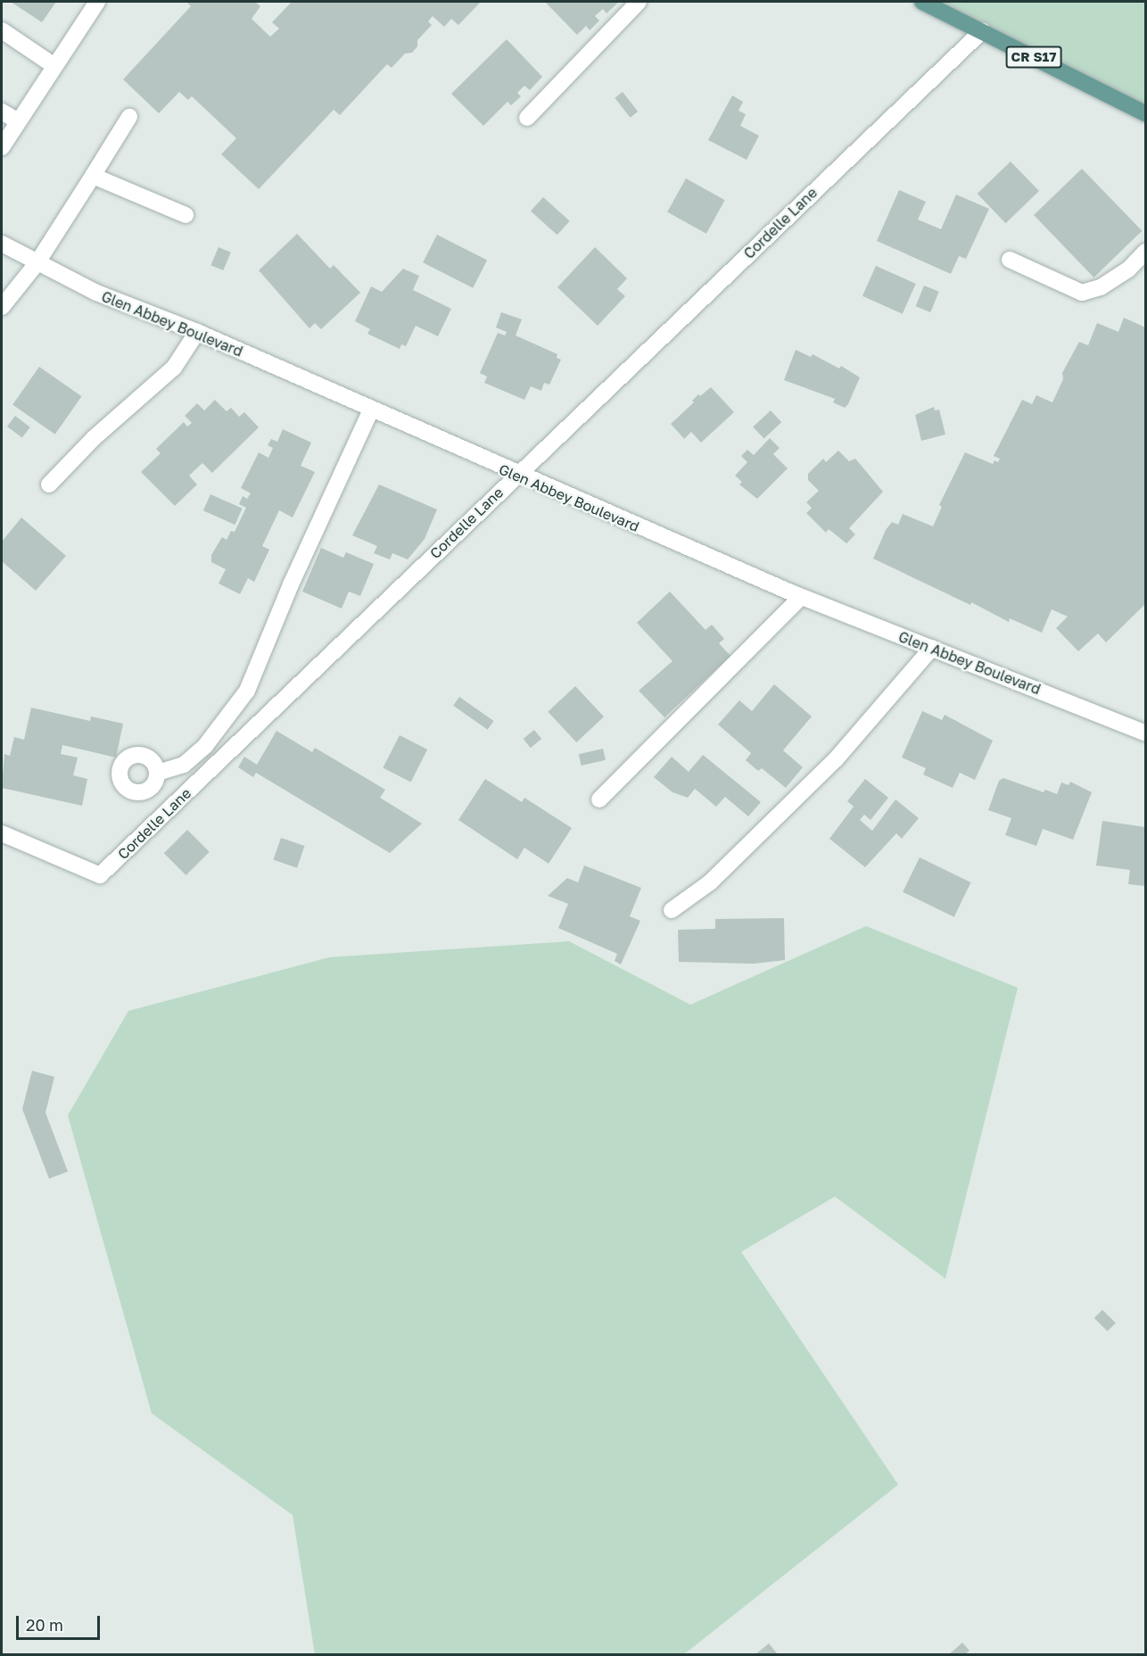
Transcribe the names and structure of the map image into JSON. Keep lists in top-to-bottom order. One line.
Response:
{"streets":{"main road":["CR S17"],"street":["Cordelle Lane","Glen Abbey Boulevard"]},"crossings":[["CR S17","Cordelle Lane"],["Cordelle Lane","Glen Abbey Boulevard"]],"scale_bar":"20 m"}
